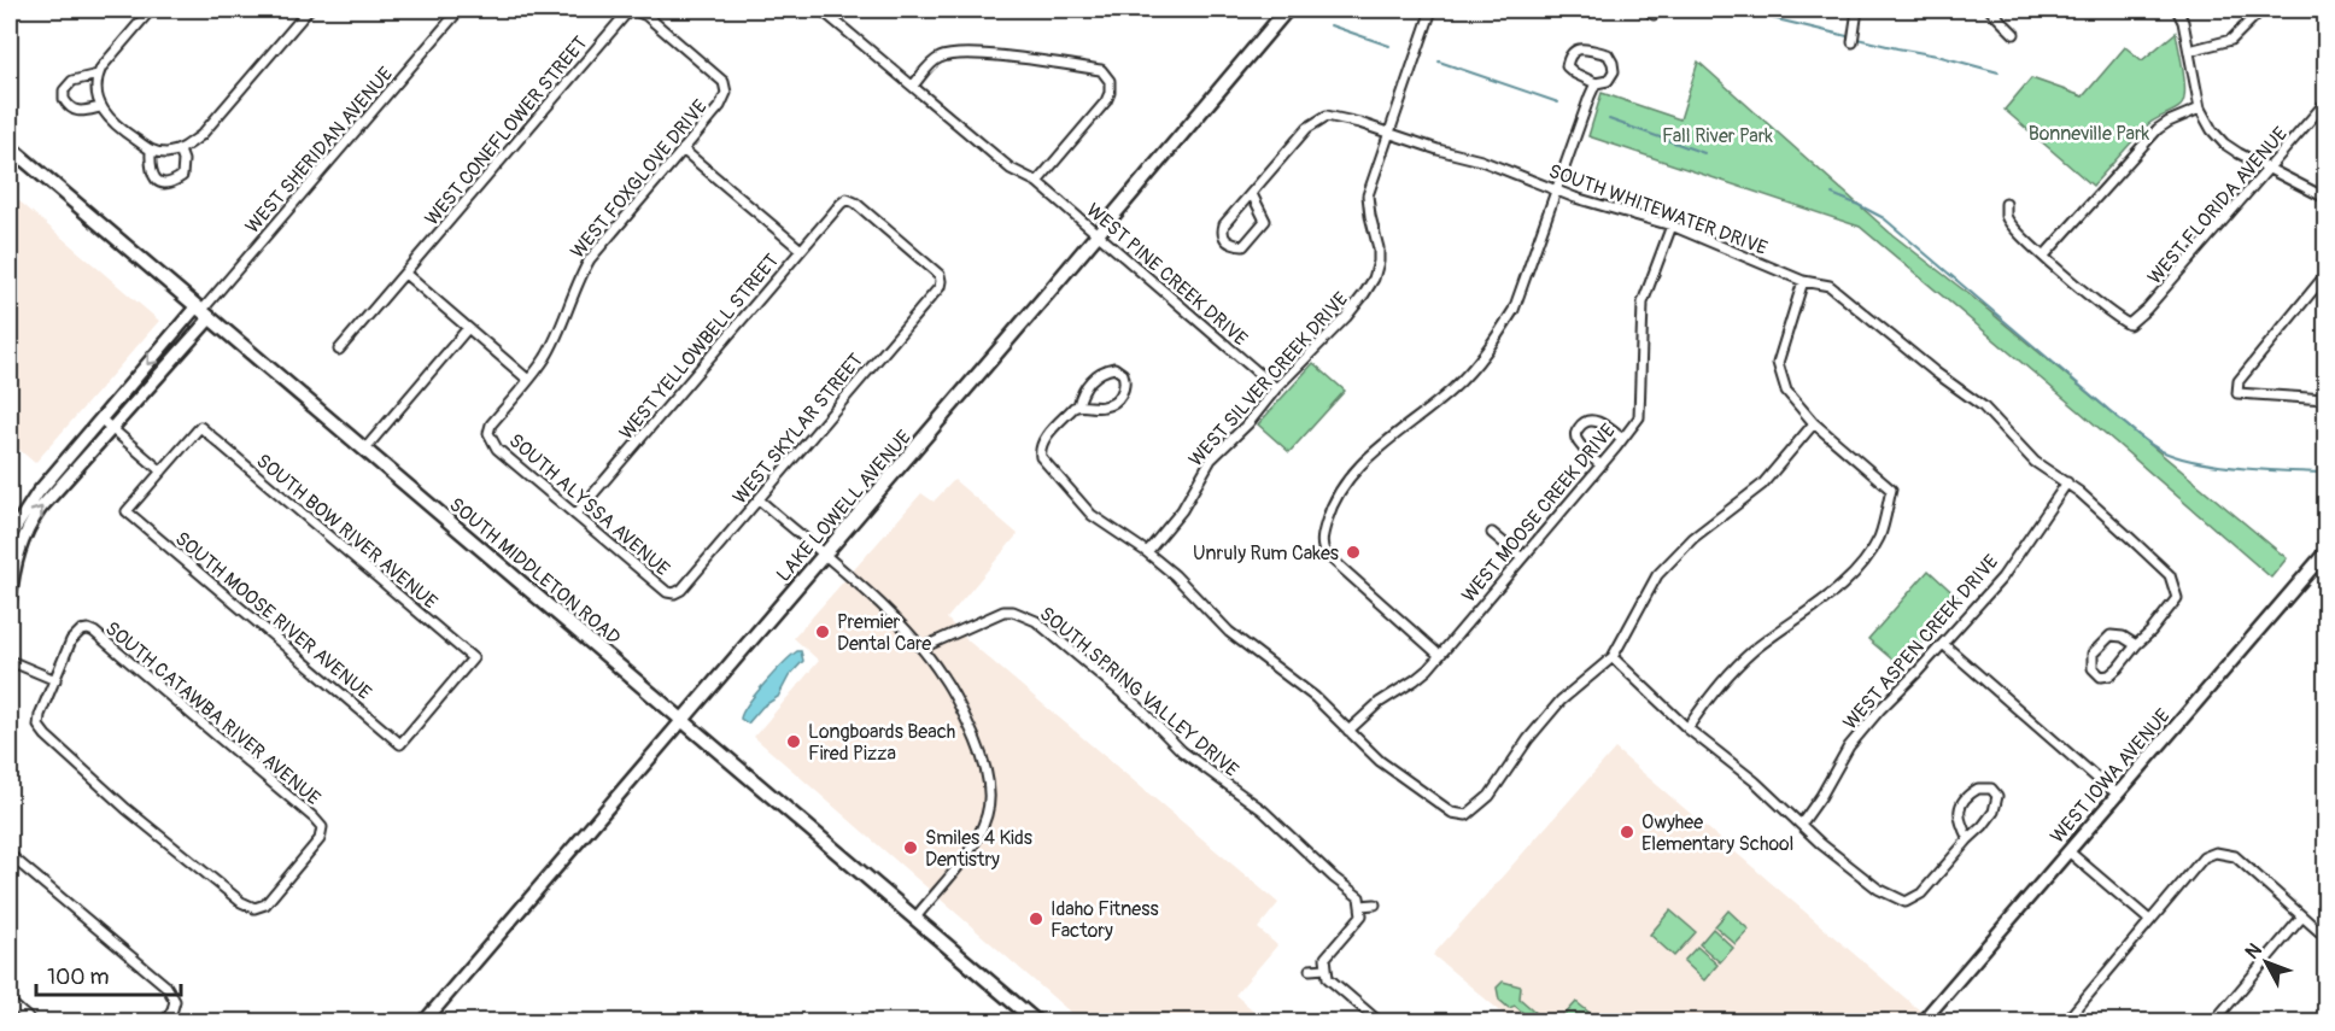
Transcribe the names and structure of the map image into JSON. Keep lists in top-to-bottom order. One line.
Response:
{"streets":{"main road":["LAKE LOWELL AVENUE","SOUTH MIDDLETON ROAD"],"street":["WEST CONEFLOWER STREET","WEST SHERIDAN AVENUE","WEST FOXGLOVE DRIVE","WEST FLORIDA AVENUE","SOUTH WHITEWATER DRIVE","WEST PINE CREEK DRIVE","WEST YELLOWBELL STREET","WEST SILVER CREEK DRIVE","WEST SKYLAR STREET","SOUTH ALYSSA AVENUE","WEST MOOSE CREEK DRIVE","SOUTH BOW RIVER AVENUE","SOUTH MOOSE RIVER AVENUE","WEST ASPEN CREEK DRIVE","SOUTH SPRING VALLEY DRIVE","SOUTH CATAWBA RIVER AVENUE","WEST IOWA AVENUE"]},"crossings":[["WEST CONEFLOWER STREET","WEST FOXGLOVE DRIVE"],["WEST SHERIDAN AVENUE","SOUTH MIDDLETON ROAD"],["WEST FOXGLOVE DRIVE","SOUTH ALYSSA AVENUE"],["SOUTH WHITEWATER DRIVE","WEST SILVER CREEK DRIVE"],["SOUTH WHITEWATER DRIVE","WEST MOOSE CREEK DRIVE"],["SOUTH WHITEWATER DRIVE","WEST ASPEN CREEK DRIVE"],["WEST PINE CREEK DRIVE","WEST SILVER CREEK DRIVE"],["WEST PINE CREEK DRIVE","LAKE LOWELL AVENUE"],["WEST YELLOWBELL STREET","WEST SKYLAR STREET"],["WEST YELLOWBELL STREET","SOUTH ALYSSA AVENUE"],["WEST SKYLAR STREET","SOUTH ALYSSA AVENUE"],["LAKE LOWELL AVENUE","SOUTH MIDDLETON ROAD"],["SOUTH BOW RIVER AVENUE","SOUTH MOOSE RIVER AVENUE"]],"parks":["Bonneville Park","Fall River Park"],"places":["Unruly Rum Cakes","Premier Dental Care","Longboards Beach Fired Pizza","Owyhee Elementary School","Smiles 4 Kids Dentistry","Idaho Fitness Factory"],"scale_bar":"100 m","north":"top left"}
